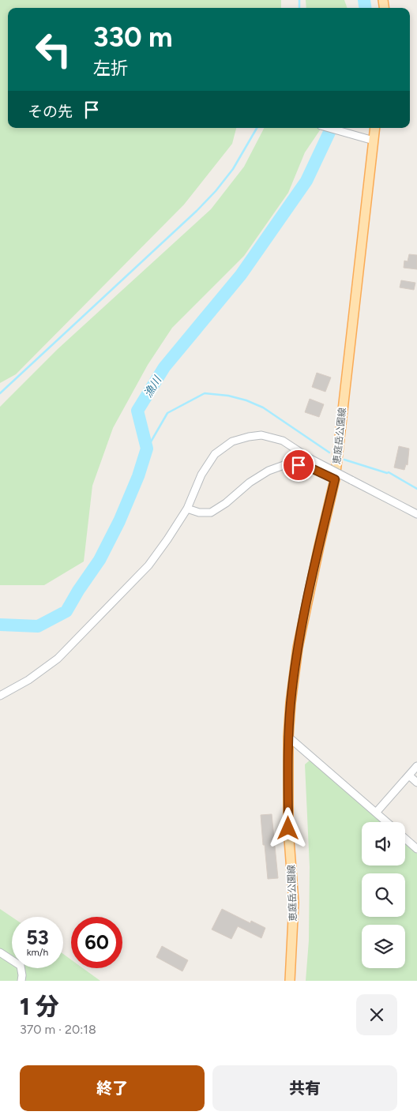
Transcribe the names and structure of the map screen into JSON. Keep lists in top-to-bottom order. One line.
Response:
{"streets":{"main road":["恵庭岳公園線"]},"water":["漁川"],"page":{"turn":["330 m","左折"],"then":"その先","speed":"53 km/h","limit":"60","heading":["1 分","370 m · 20:18"],"buttons":["終了","共有"]}}
